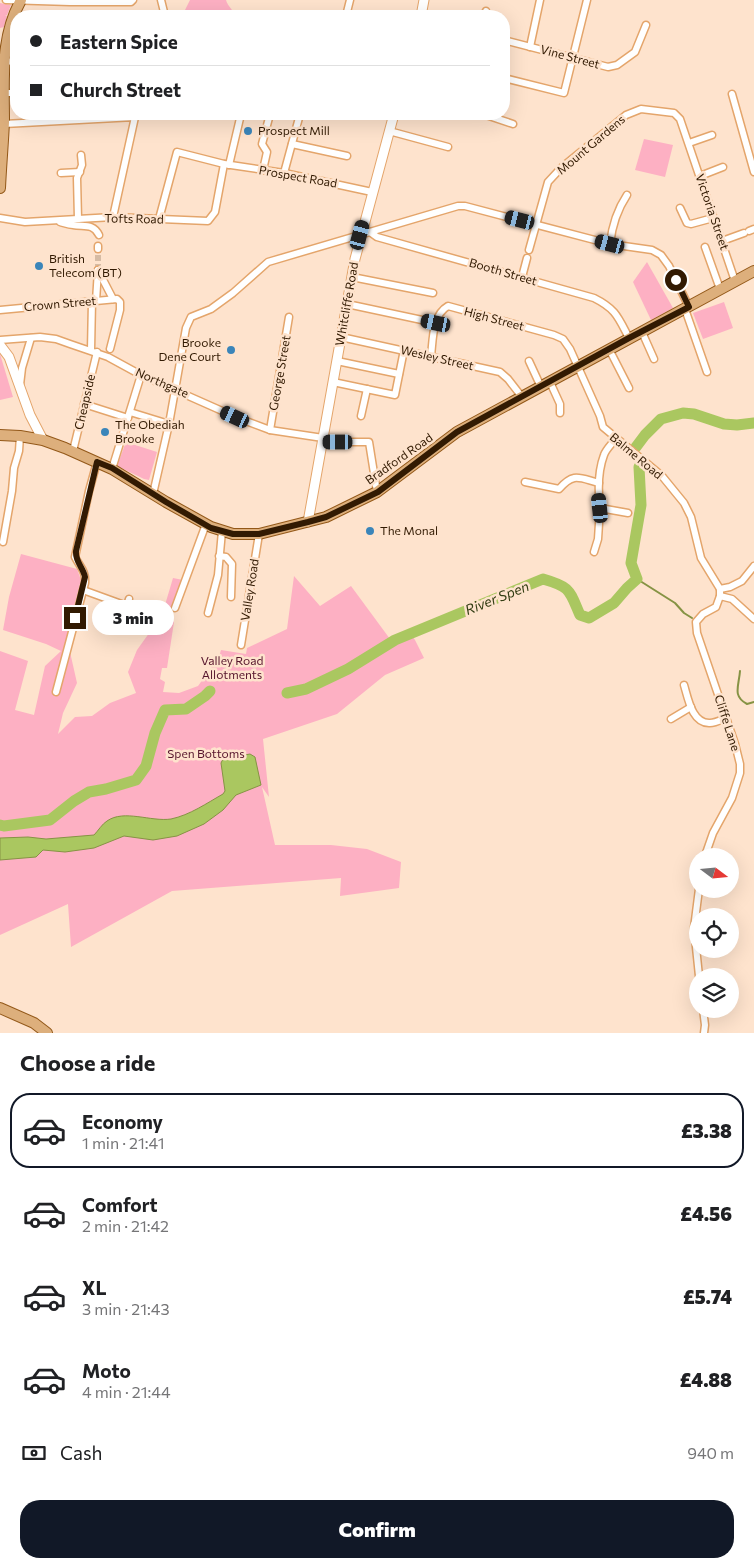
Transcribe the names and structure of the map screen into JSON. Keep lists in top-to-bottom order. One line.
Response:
{"streets":{"main road":["Whitcliffe Road","Bradford Road"],"street":["Vine Street","Mount Gardens","Prospect Road","Victoria Street","Tofts Road","Booth Street","Crown Street","High Street","Wesley Street","George Street","Northgate","Cheapside","Balme Road","Valley Road","Cliffe Lane"]},"crossings":[["Mount Gardens","Victoria Street"],["Prospect Road","Tofts Road"],["Prospect Road","Whitcliffe Road"],["Victoria Street","Bradford Road"],["Booth Street","Bradford Road"],["Crown Street","Cheapside"],["Whitcliffe Road","Wesley Street"],["Whitcliffe Road","Northgate"],["Whitcliffe Road","Bradford Road"],["High Street","Balme Road"],["High Street","Bradford Road"],["Wesley Street","Bradford Road"],["George Street","Northgate"],["Northgate","Cheapside"],["Northgate","Bradford Road"],["Cheapside","Bradford Road"],["Balme Road","Bradford Road"],["Balme Road","Cliffe Lane"],["Bradford Road","Valley Road"]],"water":["River Spen"],"parks":["Valley Road Allotments","Spen Bottoms"],"places":["Prospect Mill","British Telecom (BT)","Brooke Dene Court","The Obediah Brooke","The Monal"],"north":"right","page":{"banner":["Eastern Spice","Church Street"],"bubble":"3 min","heading":"Choose a ride","list":[{"name":"Economy","note":"1 min · 21:41","value":"£3.38"},{"name":"Comfort","note":"2 min · 21:42","value":"£4.56"},{"name":"XL","note":"3 min · 21:43","value":"£5.74"},{"name":"Moto","note":"4 min · 21:44","value":"£4.88"}],"pay":["Cash","940 m"],"buttons":"Confirm"}}
